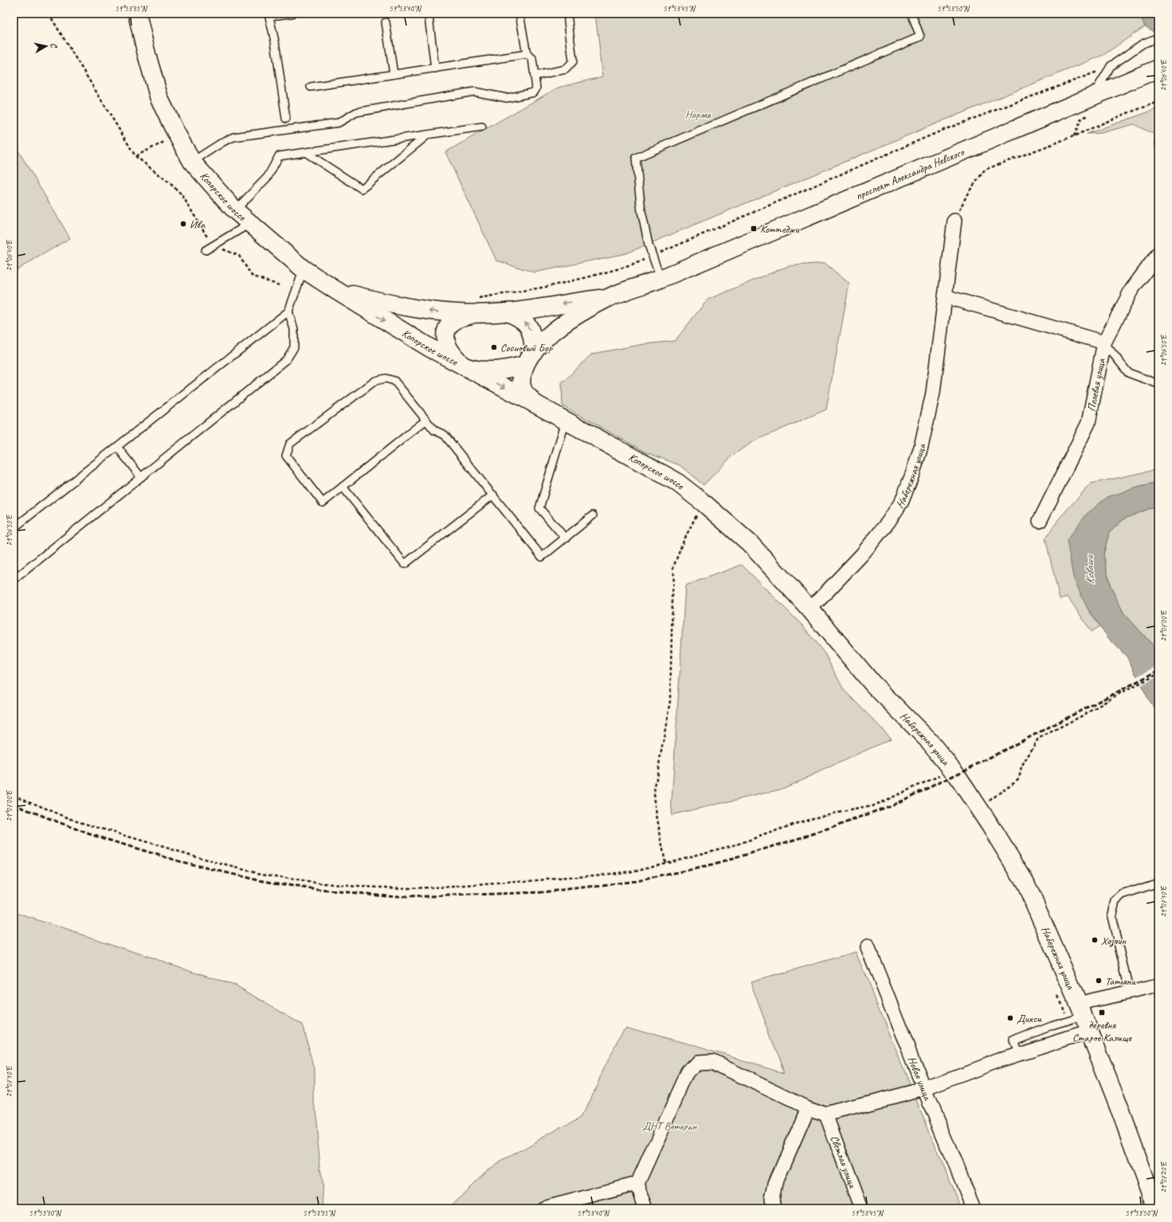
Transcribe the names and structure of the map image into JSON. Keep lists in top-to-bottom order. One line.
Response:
{"streets":{"main road":["проспект Александра Невского","Копорское шоссе","Набережная улица"],"street":["Полевая улица","Новая улица","Светлая улица"]},"crossings":[["Копорское шоссе","Набережная улица"]],"water":["Коваши"],"parks":["Норма","ДНТ Ветеран"],"places":{"other":["Ива","Сосновый Бор","Хозяин","Татьяна","Дикси"],"transit":["Коттеджи","деревня Старое Калище"]},"north":"right","coordinates":["59°53'35\"N","59°53'40\"N","59°53'45\"N","59°53'50\"N","29°06'40\"E","29°06'50\"E","29°07'00\"E","29°07'10\"E","29°07'20\"E","59°53'30\"N"]}
